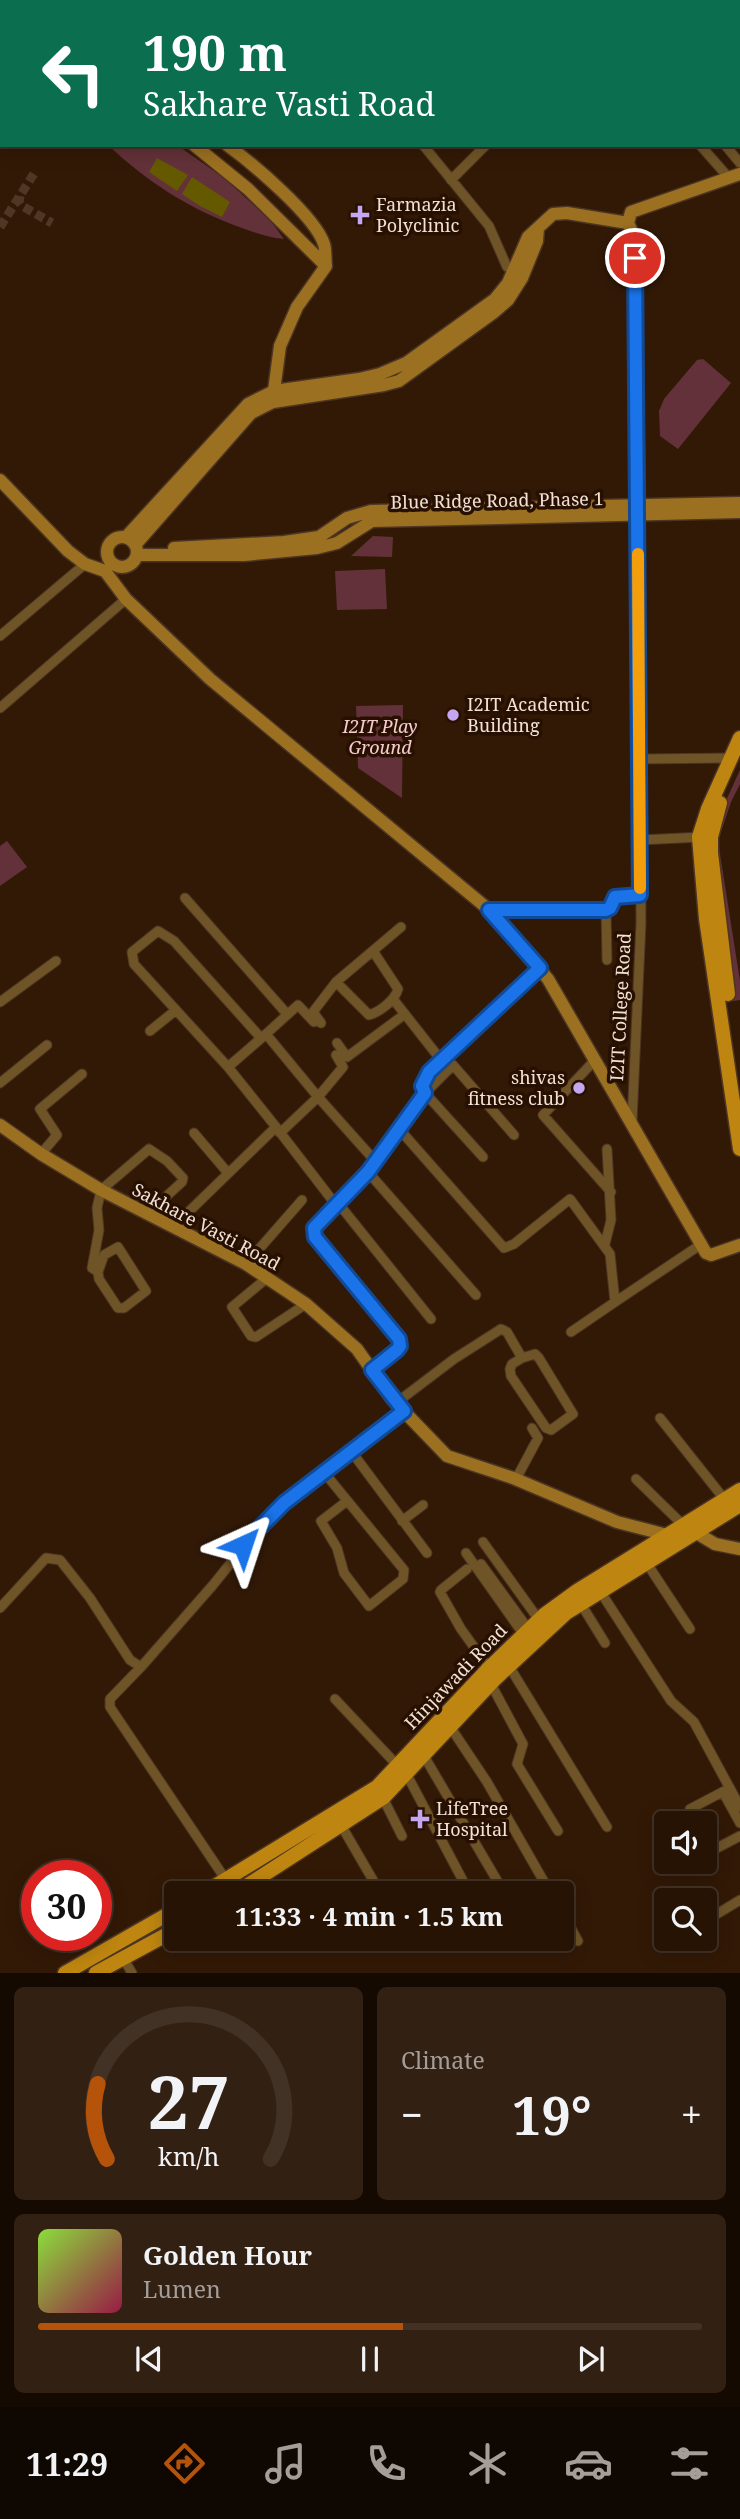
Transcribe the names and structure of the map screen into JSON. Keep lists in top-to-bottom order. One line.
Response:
{"streets":{"main road":["Hinjawadi Road"],"street":["Blue Ridge Road, Phase 1","I2IT College Road","Sakhare Vasti Road"]},"crossings":[["Blue Ridge Road, Phase 1","I2IT College Road"],["Sakhare Vasti Road","Hinjawadi Road"]],"parks":["I2IT Play Ground"],"places":{"health":["Farmazia Polyclinic","LifeTree Hospital"],"other":["I2IT Academic Building","shivas fitness club"]},"page":{"turn":["190 m","Sakhare Vasti Road"],"limit":"30","trip":"11:33 · 4 min · 1.5 km","tile":"Climate","heat":["−","19°","+"],"song":["Golden Hour","Lumen"],"tabs":"11:29","gauge":["27","km/h"]}}
